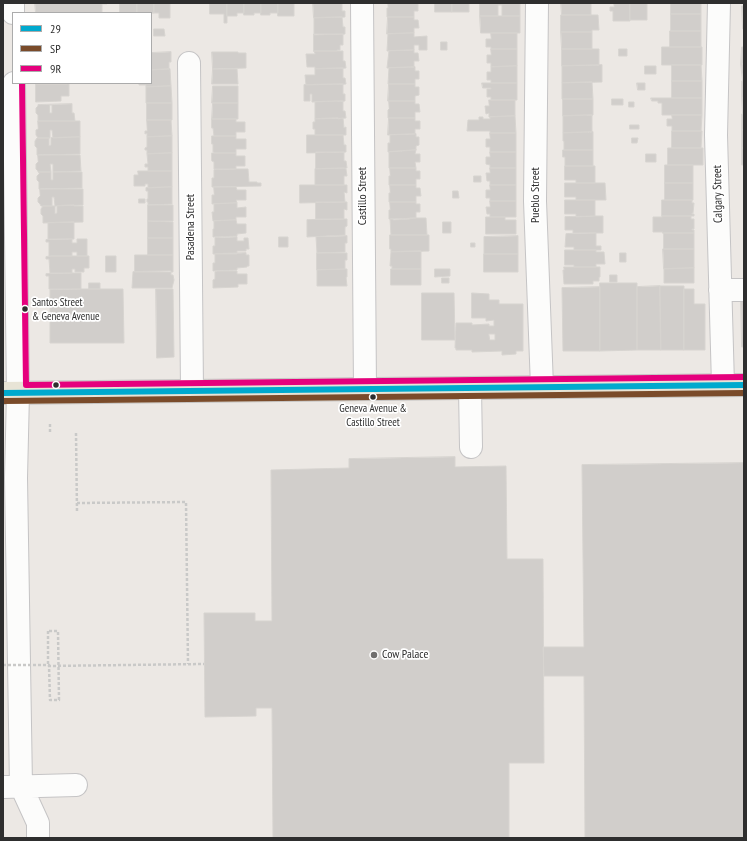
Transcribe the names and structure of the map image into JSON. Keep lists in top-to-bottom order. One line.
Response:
{"streets":{"street":["Calgary Street","Pueblo Street","Castillo Street","Pasadena Street"]},"places":["Santos Street & Geneva Avenue","Geneva Avenue & Castillo Street","Cow Palace"],"lines":["transit line 9R","transit line 29","transit line SP"],"legend":["29","SP","9R"]}
